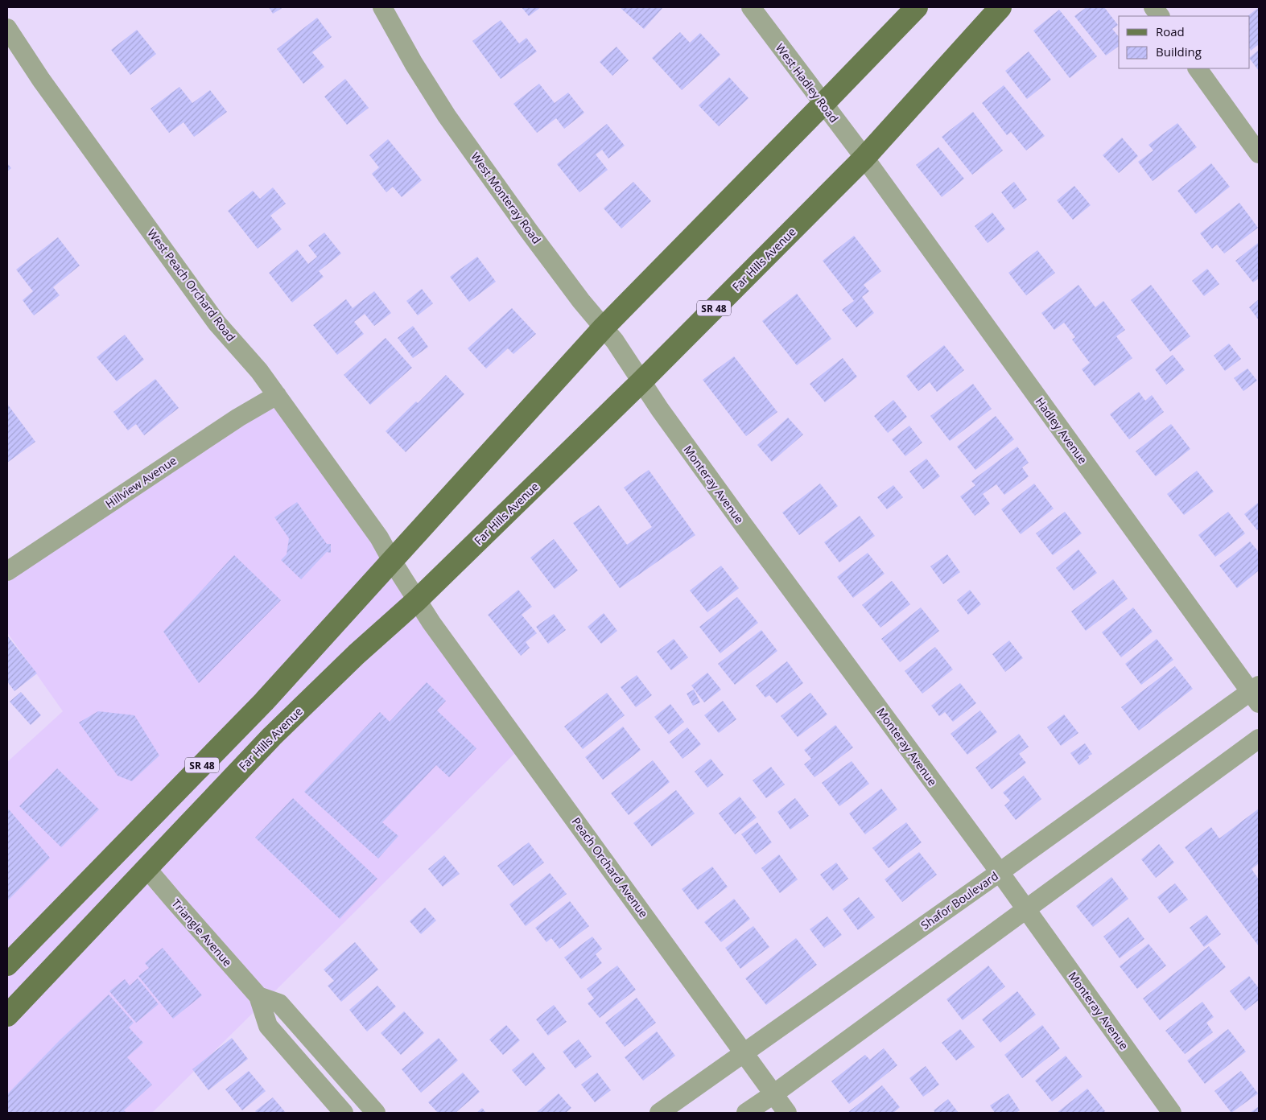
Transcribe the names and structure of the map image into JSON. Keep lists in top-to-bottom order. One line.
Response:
{"streets":{"main road":["Far Hills Avenue","SR 48"],"street":["West Hadley Road","West Monteray Road","West Peach Orchard Road","Hadley Avenue","Hillview Avenue","Monteray Avenue","Peach Orchard Avenue","Shafor Boulevard","Triangle Avenue"]},"crossings":[["West Hadley Road","Far Hills Avenue"],["West Hadley Road","SR 48"],["West Hadley Road","Hadley Avenue"],["West Monteray Road","Far Hills Avenue"],["West Monteray Road","SR 48"],["West Monteray Road","Monteray Avenue"],["Far Hills Avenue","West Peach Orchard Road"],["Far Hills Avenue","Hadley Avenue"],["Far Hills Avenue","Monteray Avenue"],["Far Hills Avenue","Peach Orchard Avenue"],["Far Hills Avenue","Triangle Avenue"],["West Peach Orchard Road","SR 48"],["West Peach Orchard Road","Hillview Avenue"],["West Peach Orchard Road","Peach Orchard Avenue"],["Hadley Avenue","Shafor Boulevard"],["Monteray Avenue","Shafor Boulevard"],["Peach Orchard Avenue","Shafor Boulevard"]],"legend":["Road","Building"]}
